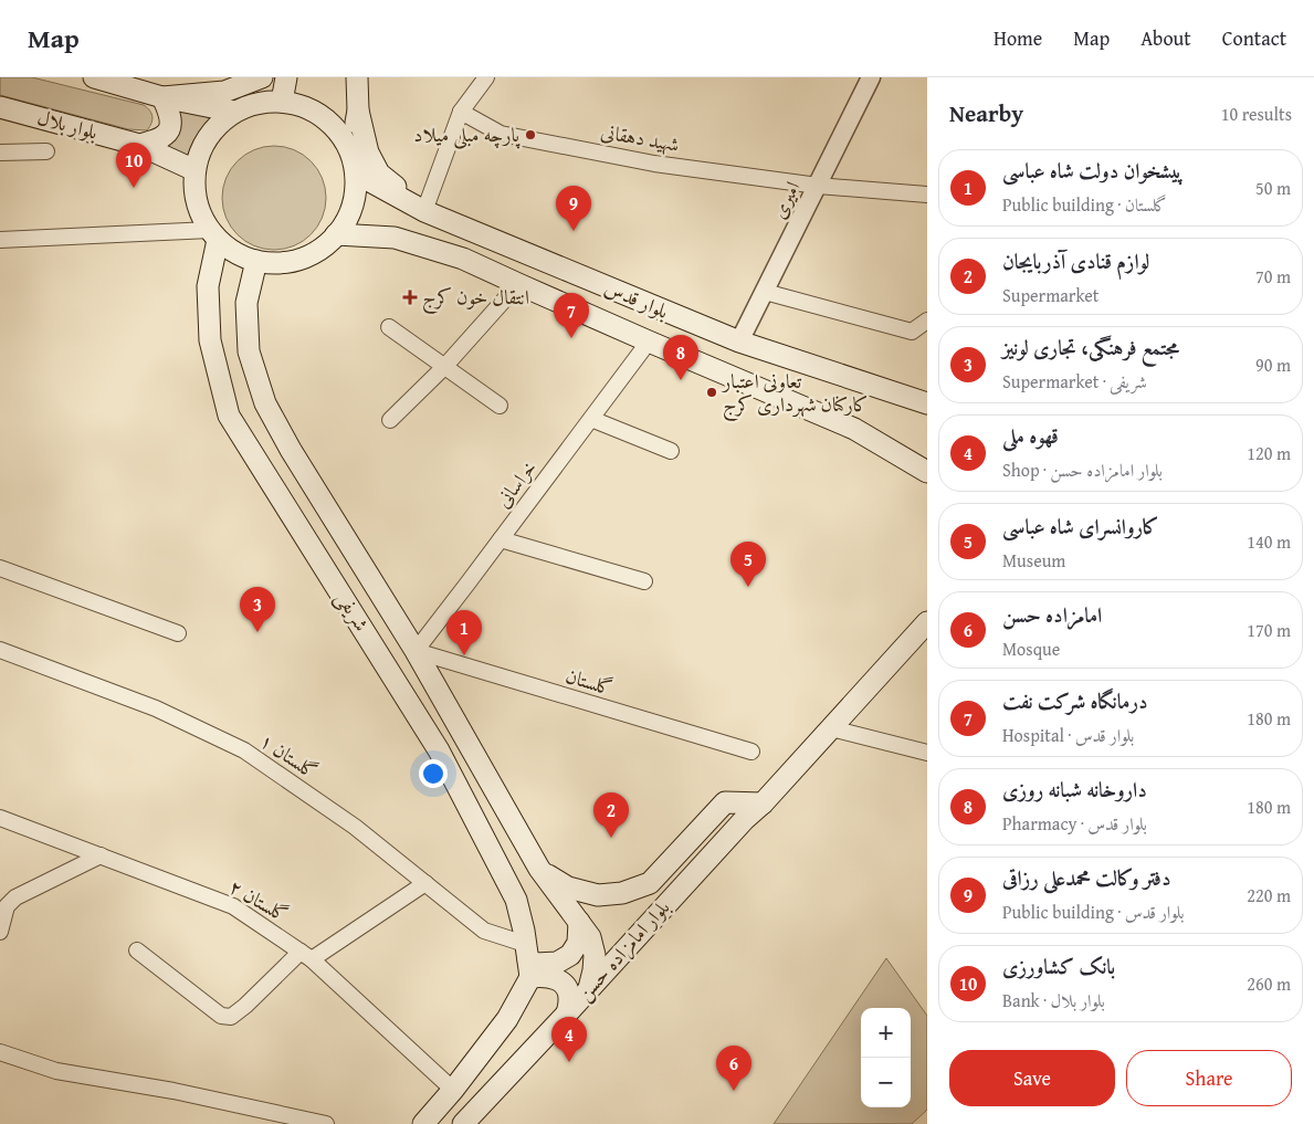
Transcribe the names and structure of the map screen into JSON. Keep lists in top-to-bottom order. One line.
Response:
{"streets":{"main road":["بلوار بلال","بلوار قدس","شریفی","بلوار امامزاده حسن"],"street":["شهید دهقانی","امیری","خراسانی","گلستان","گلستان ۱","گلستان ۲"]},"crossings":[["بلوار بلال","بلوار قدس"],["بلوار بلال","شریفی"],["شهید دهقانی","امیری"],["امیری","بلوار قدس"],["بلوار قدس","خراسانی"],["بلوار قدس","شریفی"],["خراسانی","شریفی"],["خراسانی","گلستان"],["شریفی","گلستان"],["شریفی","گلستان ۱"],["شریفی","بلوار امامزاده حسن"]],"places":{"other":["پارچه مبلی میلاد","تعاونی اعتبار کارکنان شهرداری کرج"],"health":["انتقال خون کرج"]},"page":{"header":"Map","nav":["Home","Map","About","Contact"],"heading":["Nearby","10 results"],"pins":["10","9","7","8","5","3","1","2","4","6"],"list":[{"mark":"1","name":"پیشخوان دولت شاه عباسی","note":"Public building · گلستان","value":"50 m"},{"mark":"2","name":"لوازم قنادی آذربایجان","note":"Supermarket","value":"70 m"},{"mark":"3","name":"مجتمع فرهنگی، تجاری لونیز","note":"Supermarket · شریفی","value":"90 m"},{"mark":"4","name":"قهوه ملی","note":"Shop · بلوار امامزاده حسن","value":"120 m"},{"mark":"5","name":"کاروانسرای شاه عباسی","note":"Museum","value":"140 m"},{"mark":"6","name":"امامزاده حسن","note":"Mosque","value":"170 m"},{"mark":"7","name":"درمانگاه شرکت نفت","note":"Hospital · بلوار قدس","value":"180 m"},{"mark":"8","name":"داروخانه شبانه روزی","note":"Pharmacy · بلوار قدس","value":"180 m"},{"mark":"9","name":"دفتر وکالت محمدعلی رزاقی","note":"Public building · بلوار قدس","value":"220 m"},{"mark":"10","name":"بانک کشاورزی","note":"Bank · بلوار بلال","value":"260 m"}],"map_buttons":["+","−"],"buttons":["Save","Share"]}}
